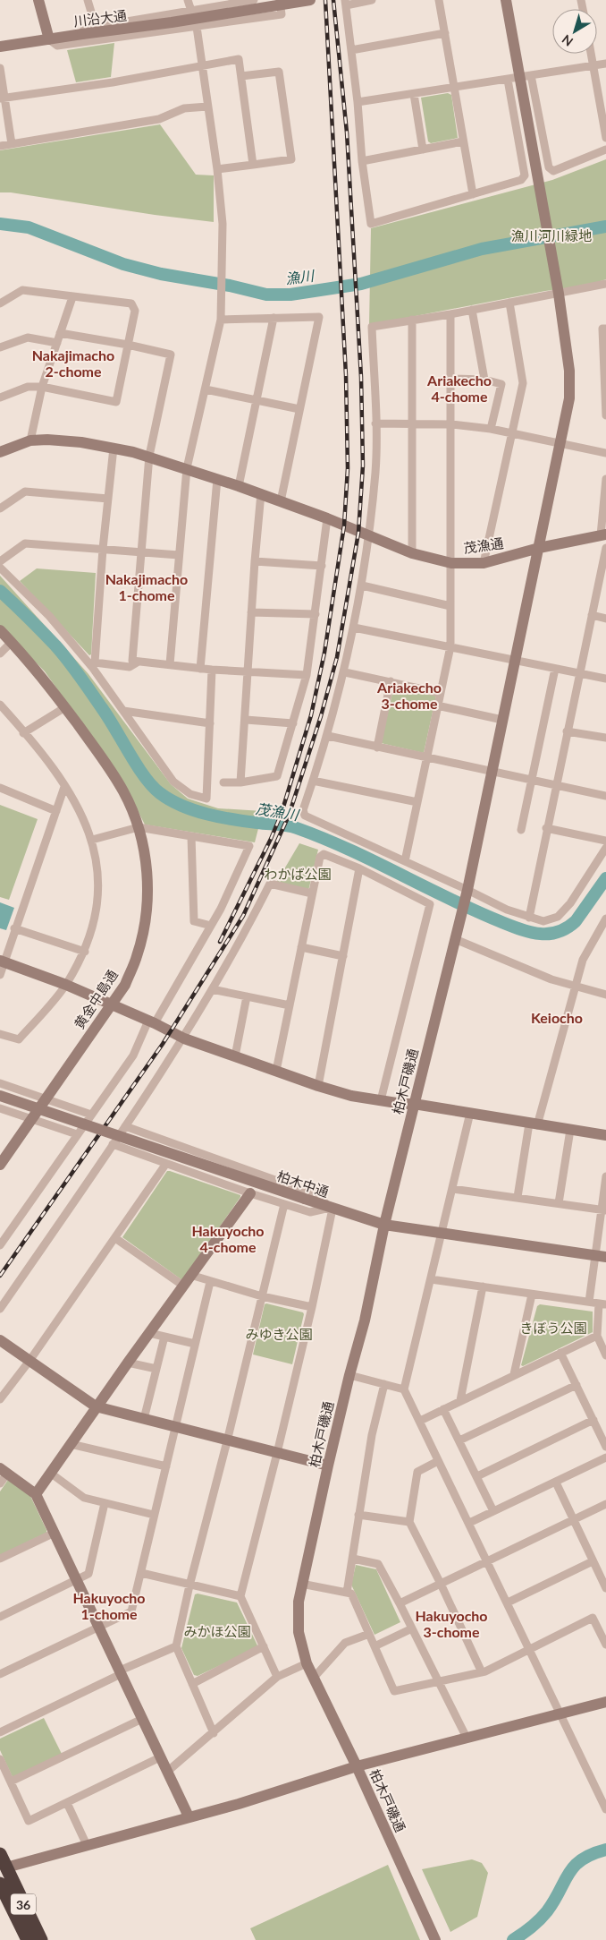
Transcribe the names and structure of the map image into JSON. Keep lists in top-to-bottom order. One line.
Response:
{"streets":{"highway":["36"],"street":["川沿大通","茂漁通","黄金中島通","柏木戸磯通","柏木中通"]},"crossings":[["茂漁通","柏木戸磯通"],["柏木戸磯通","柏木中通"]],"districts":["Nakajimacho 2-chome","Ariakecho 4-chome","Nakajimacho 1-chome","Ariakecho 3-chome","Keiocho","Hakuyocho 4-chome","Hakuyocho 1-chome","Hakuyocho 3-chome"],"water":["漁川","茂漁川"],"parks":["漁川河川緑地","わかば公園","きぼう公園","みゆき公園","みかほ公園"],"north":"bottom left"}
